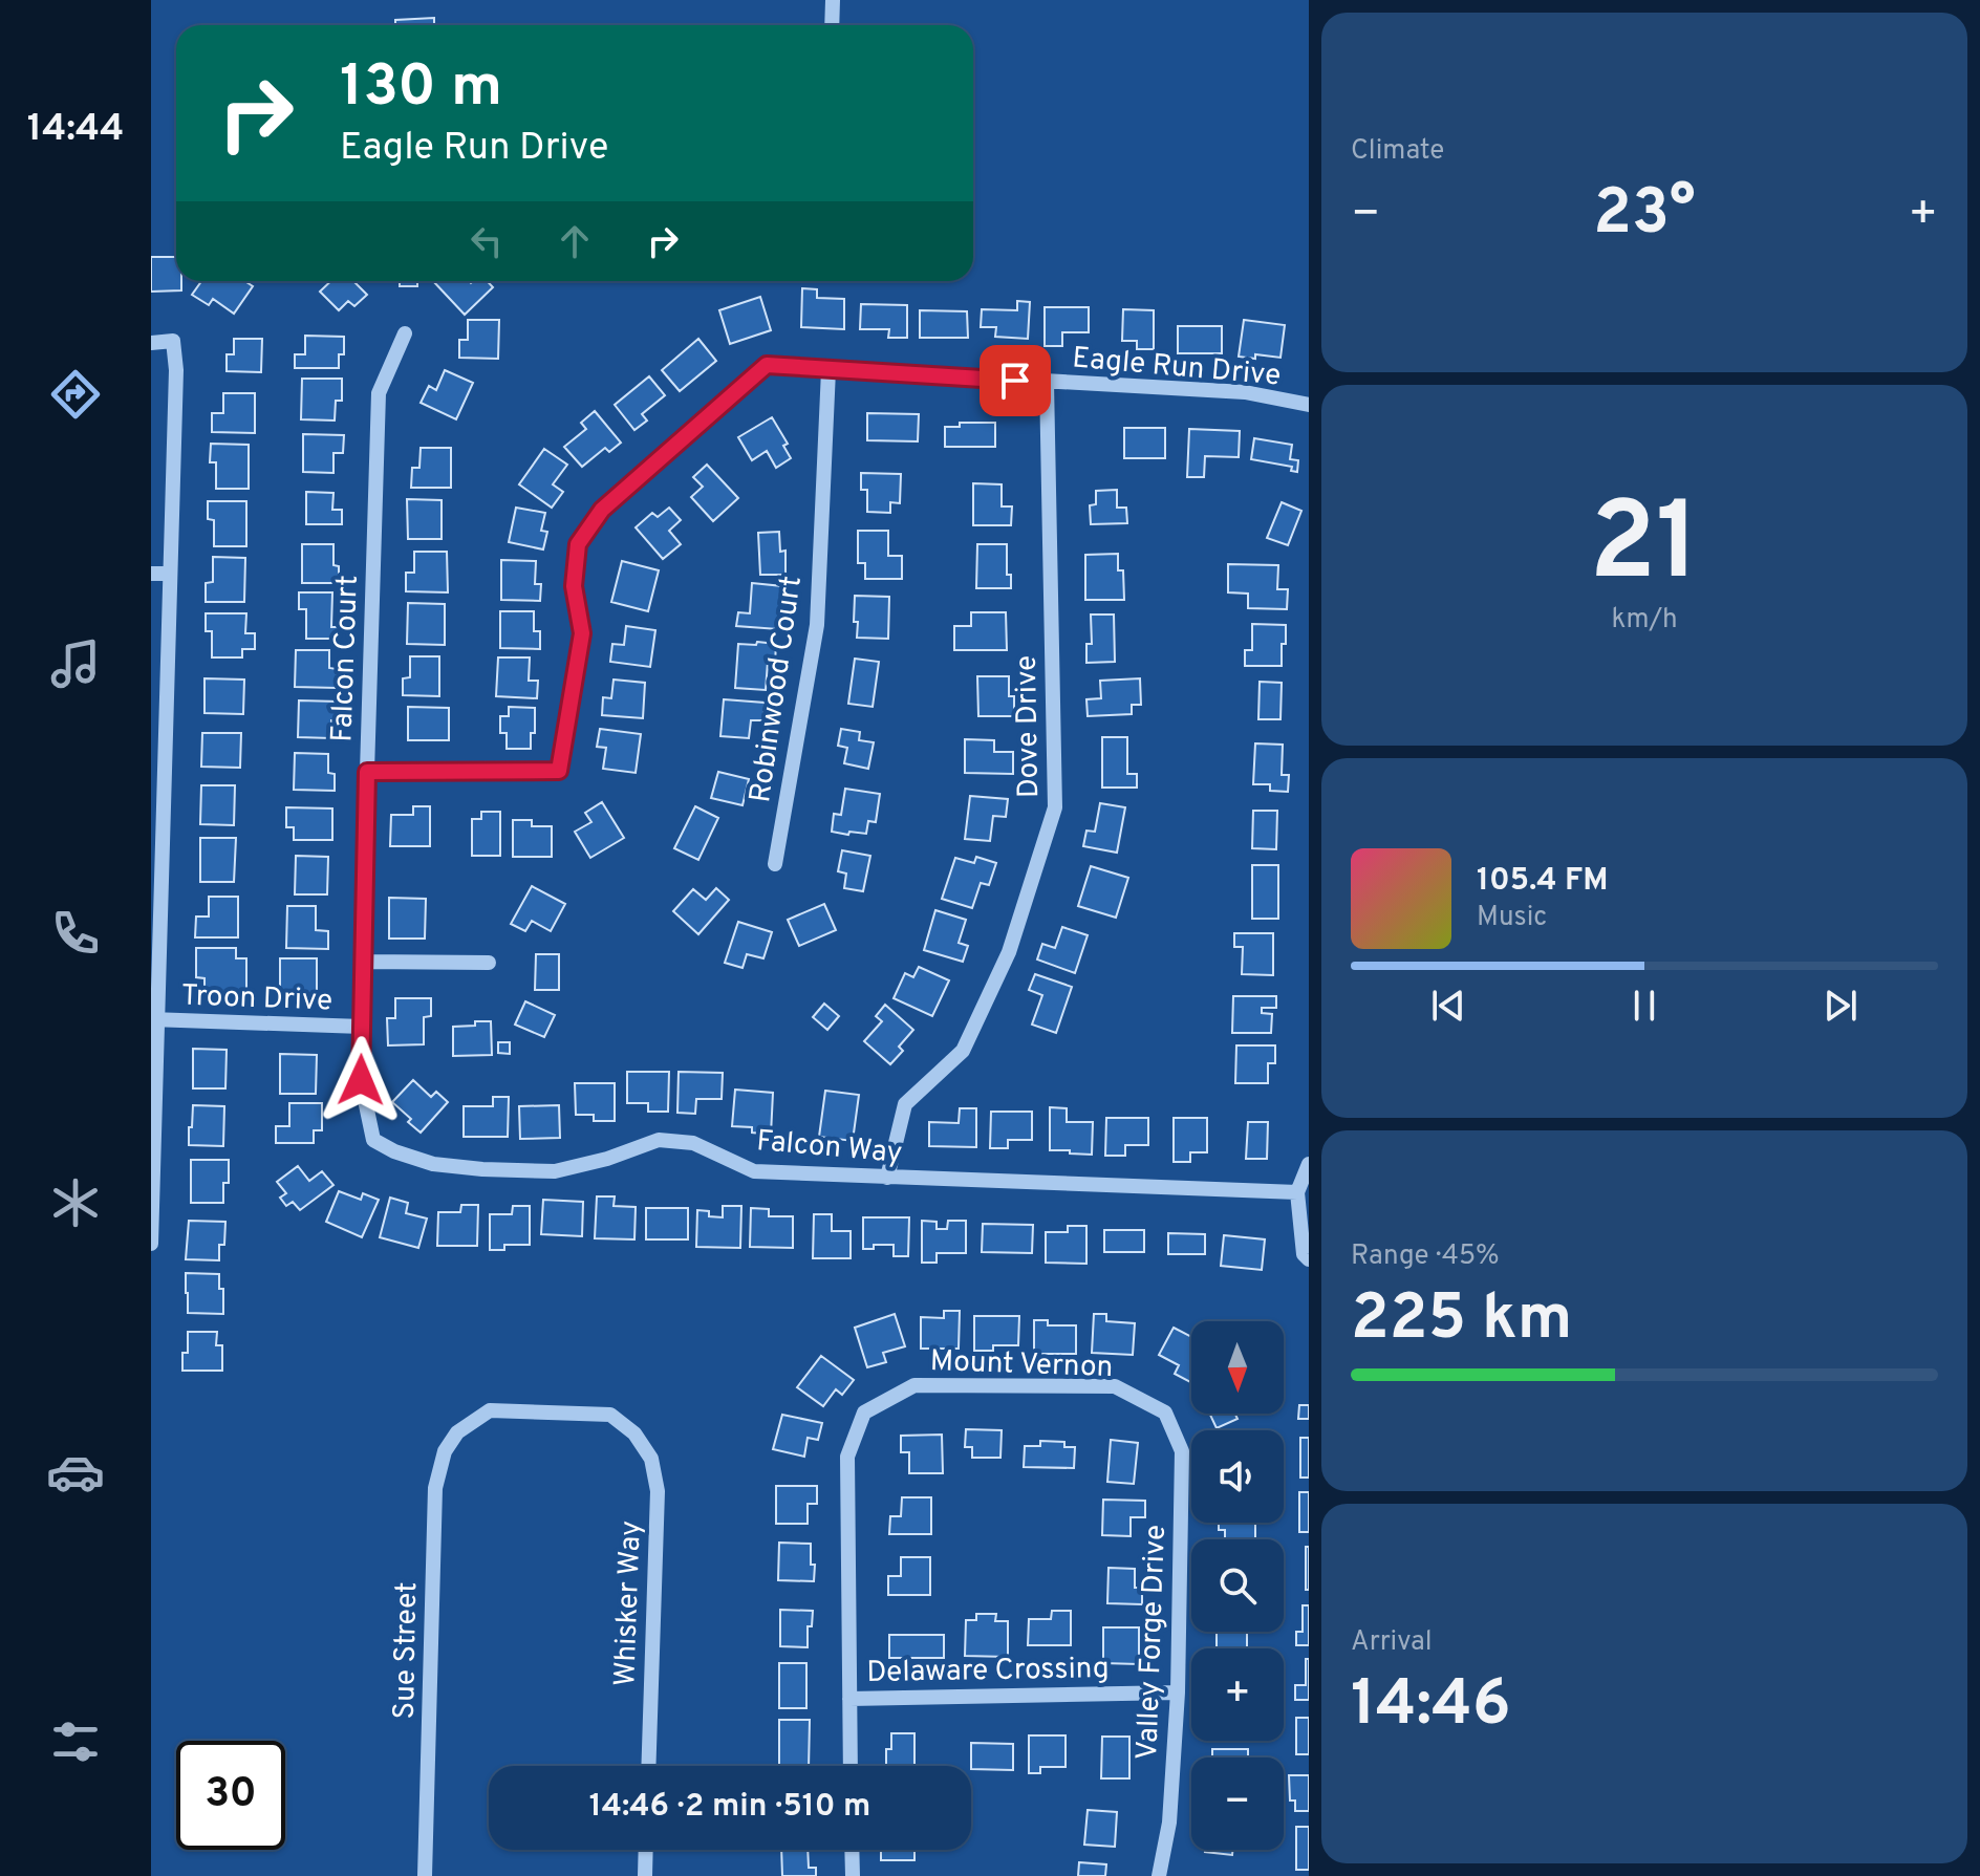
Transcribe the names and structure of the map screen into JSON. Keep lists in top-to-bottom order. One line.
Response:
{"streets":{"street":["Eagle Run Drive","Falcon Court","Robinwood Court","Dove Drive","Troon Drive","Falcon Way","Mount Vernon","Whisker Way","Valley Forge Drive","Sue Street","Delaware Crossing"]},"crossings":[["Eagle Run Drive","Falcon Court"],["Eagle Run Drive","Robinwood Court"],["Eagle Run Drive","Dove Drive"],["Falcon Court","Troon Drive"],["Falcon Court","Falcon Way"],["Dove Drive","Falcon Way"],["Mount Vernon","Valley Forge Drive"],["Mount Vernon","Delaware Crossing"],["Whisker Way","Sue Street"],["Valley Forge Drive","Delaware Crossing"]],"north":"bottom","page":{"tabs":"14:44","tile":["Climate",["21","km/h"],["Range · 45%","225 km"],["Arrival","14:46"]],"turn":["130 m","Eagle Run Drive"],"heat":["−","23°","+"],"song":["105.4 FM","Music"],"map_buttons":["+","−"],"limit":"30","trip":"14:46 · 2 min · 510 m"}}
